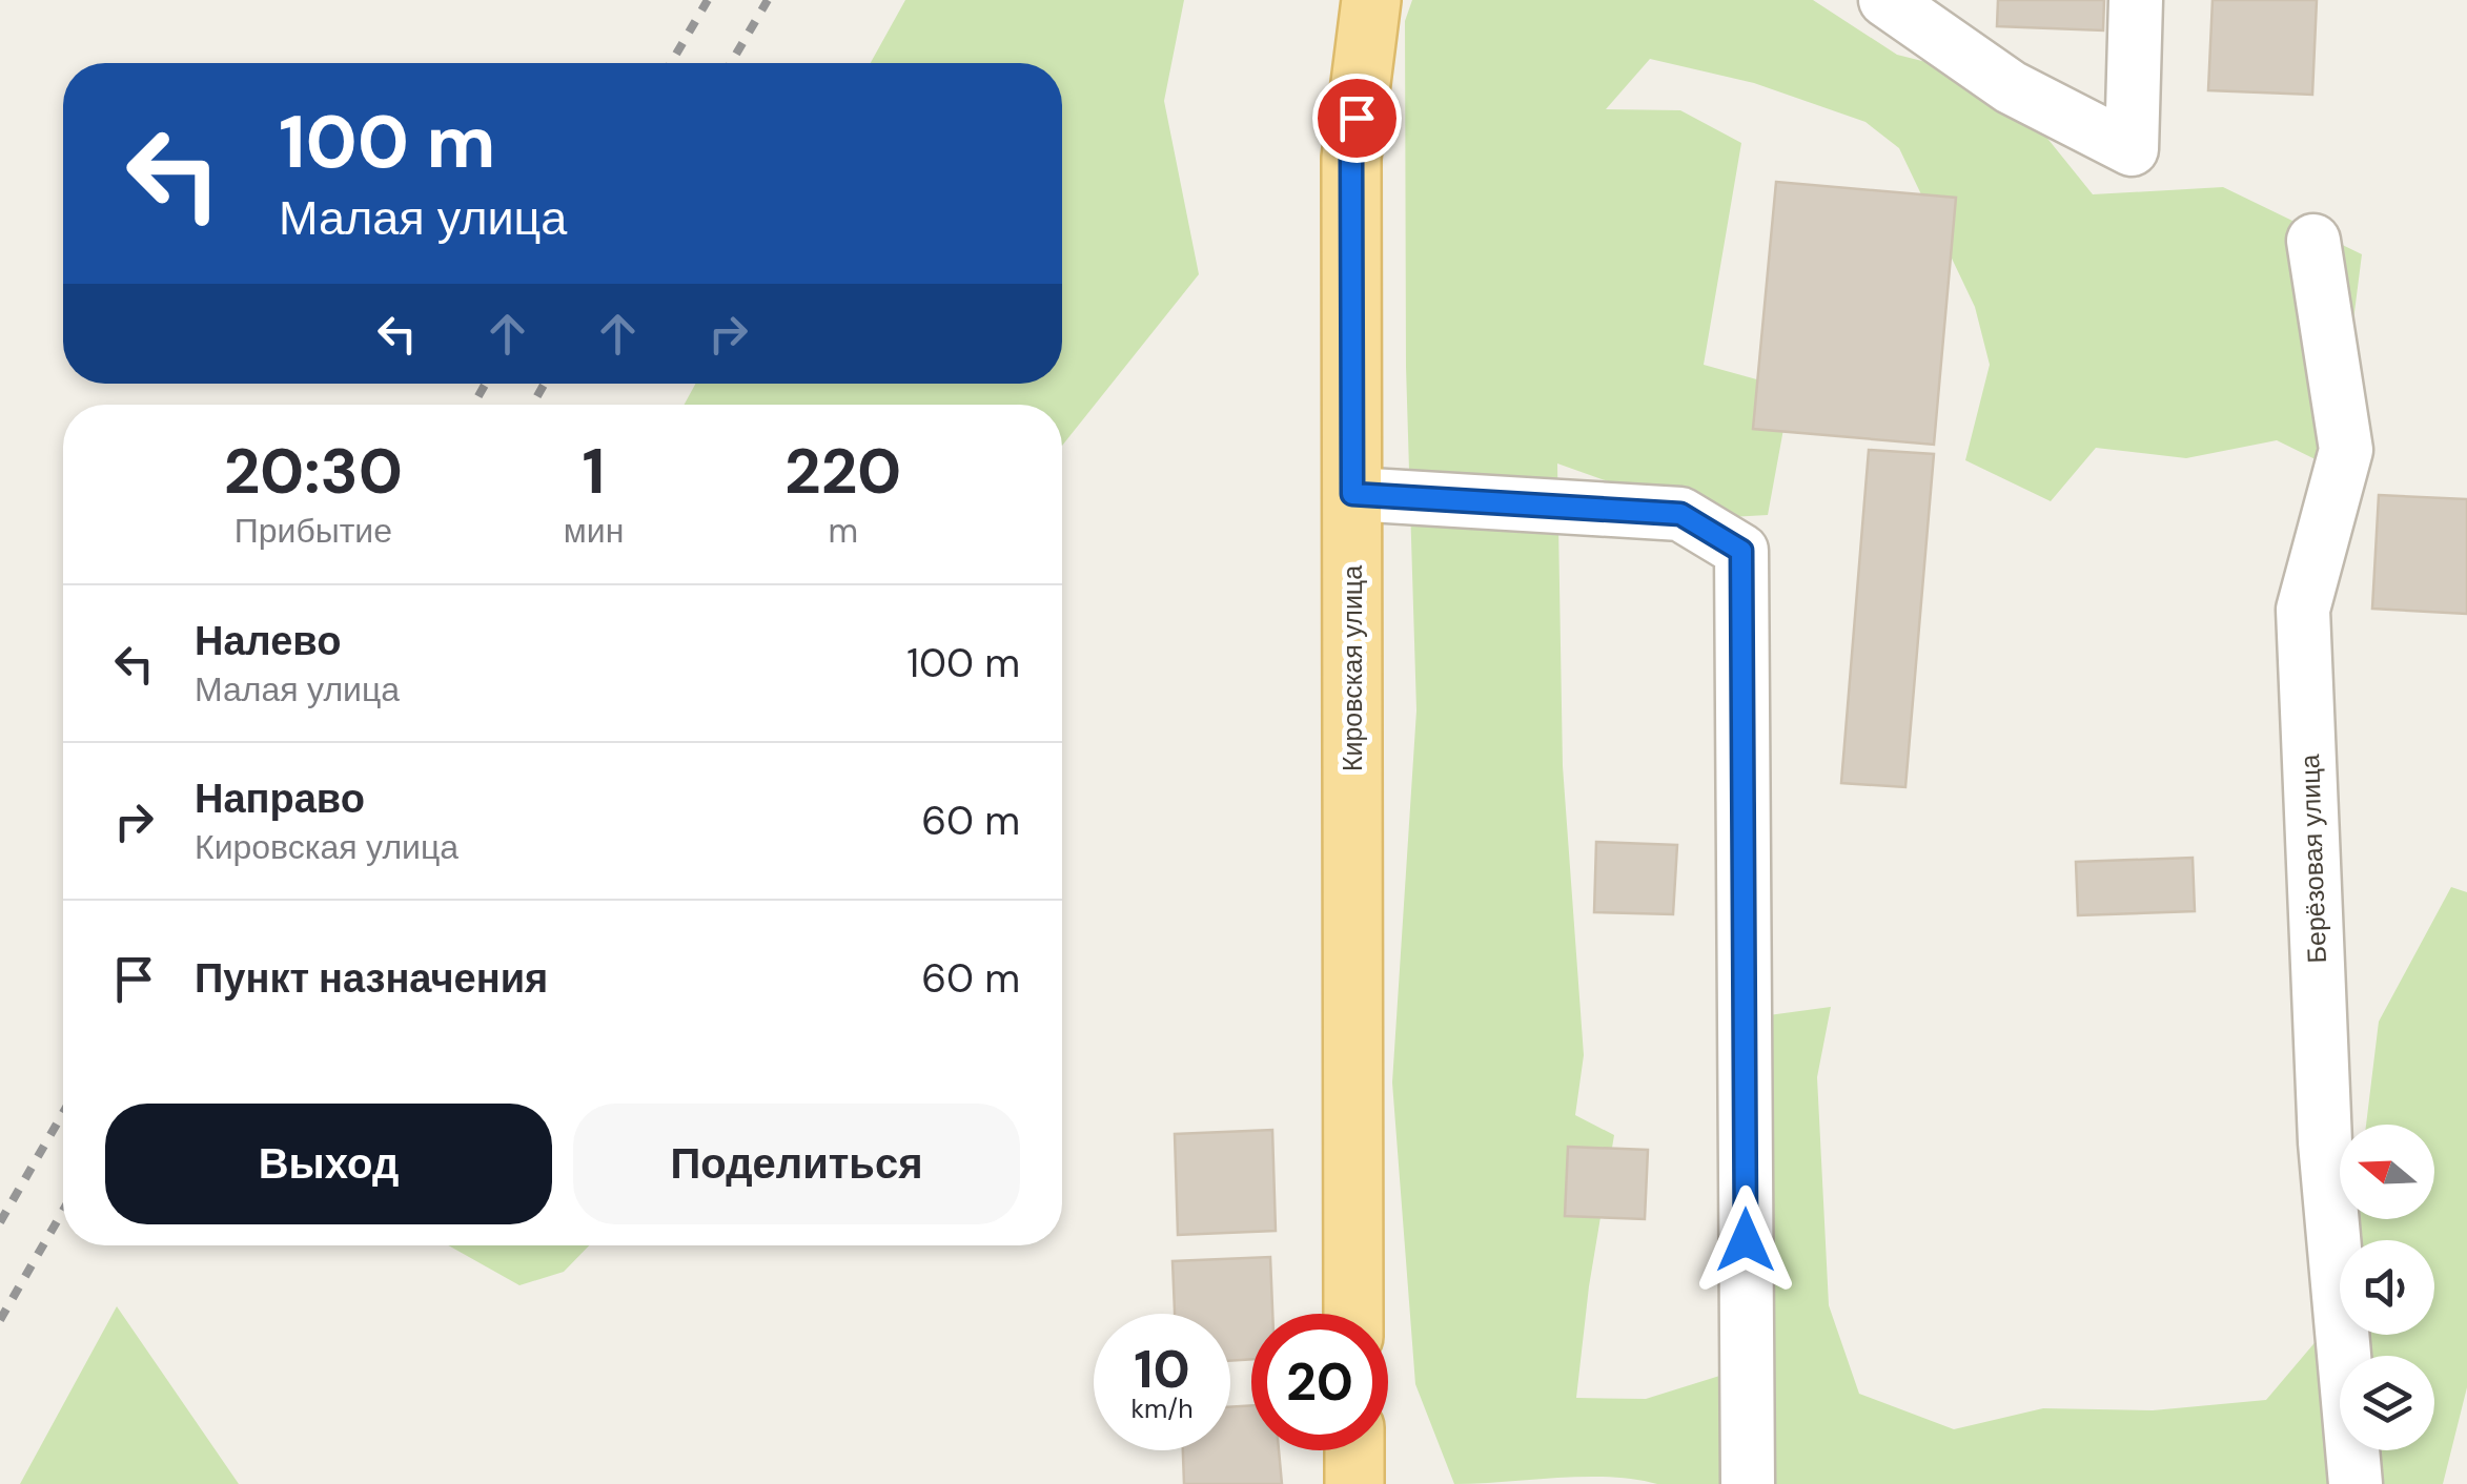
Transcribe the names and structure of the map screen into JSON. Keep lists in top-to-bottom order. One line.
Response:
{"streets":{"main road":["Кировская улица"],"street":["Берёзовая улица"]},"north":"left","page":{"turn":["100 m","Малая улица"],"eta":["20:30","Прибытие","1","мин","220","m"],"list":[{"name":"Налево","note":"Малая улица","value":"100 m"},{"name":"Направо","note":"Кировская улица","value":"60 m"},{"name":"Пункт назначения","value":"60 m"}],"buttons":["Выход","Поделиться"],"speed":"10 km/h","limit":"20"}}
